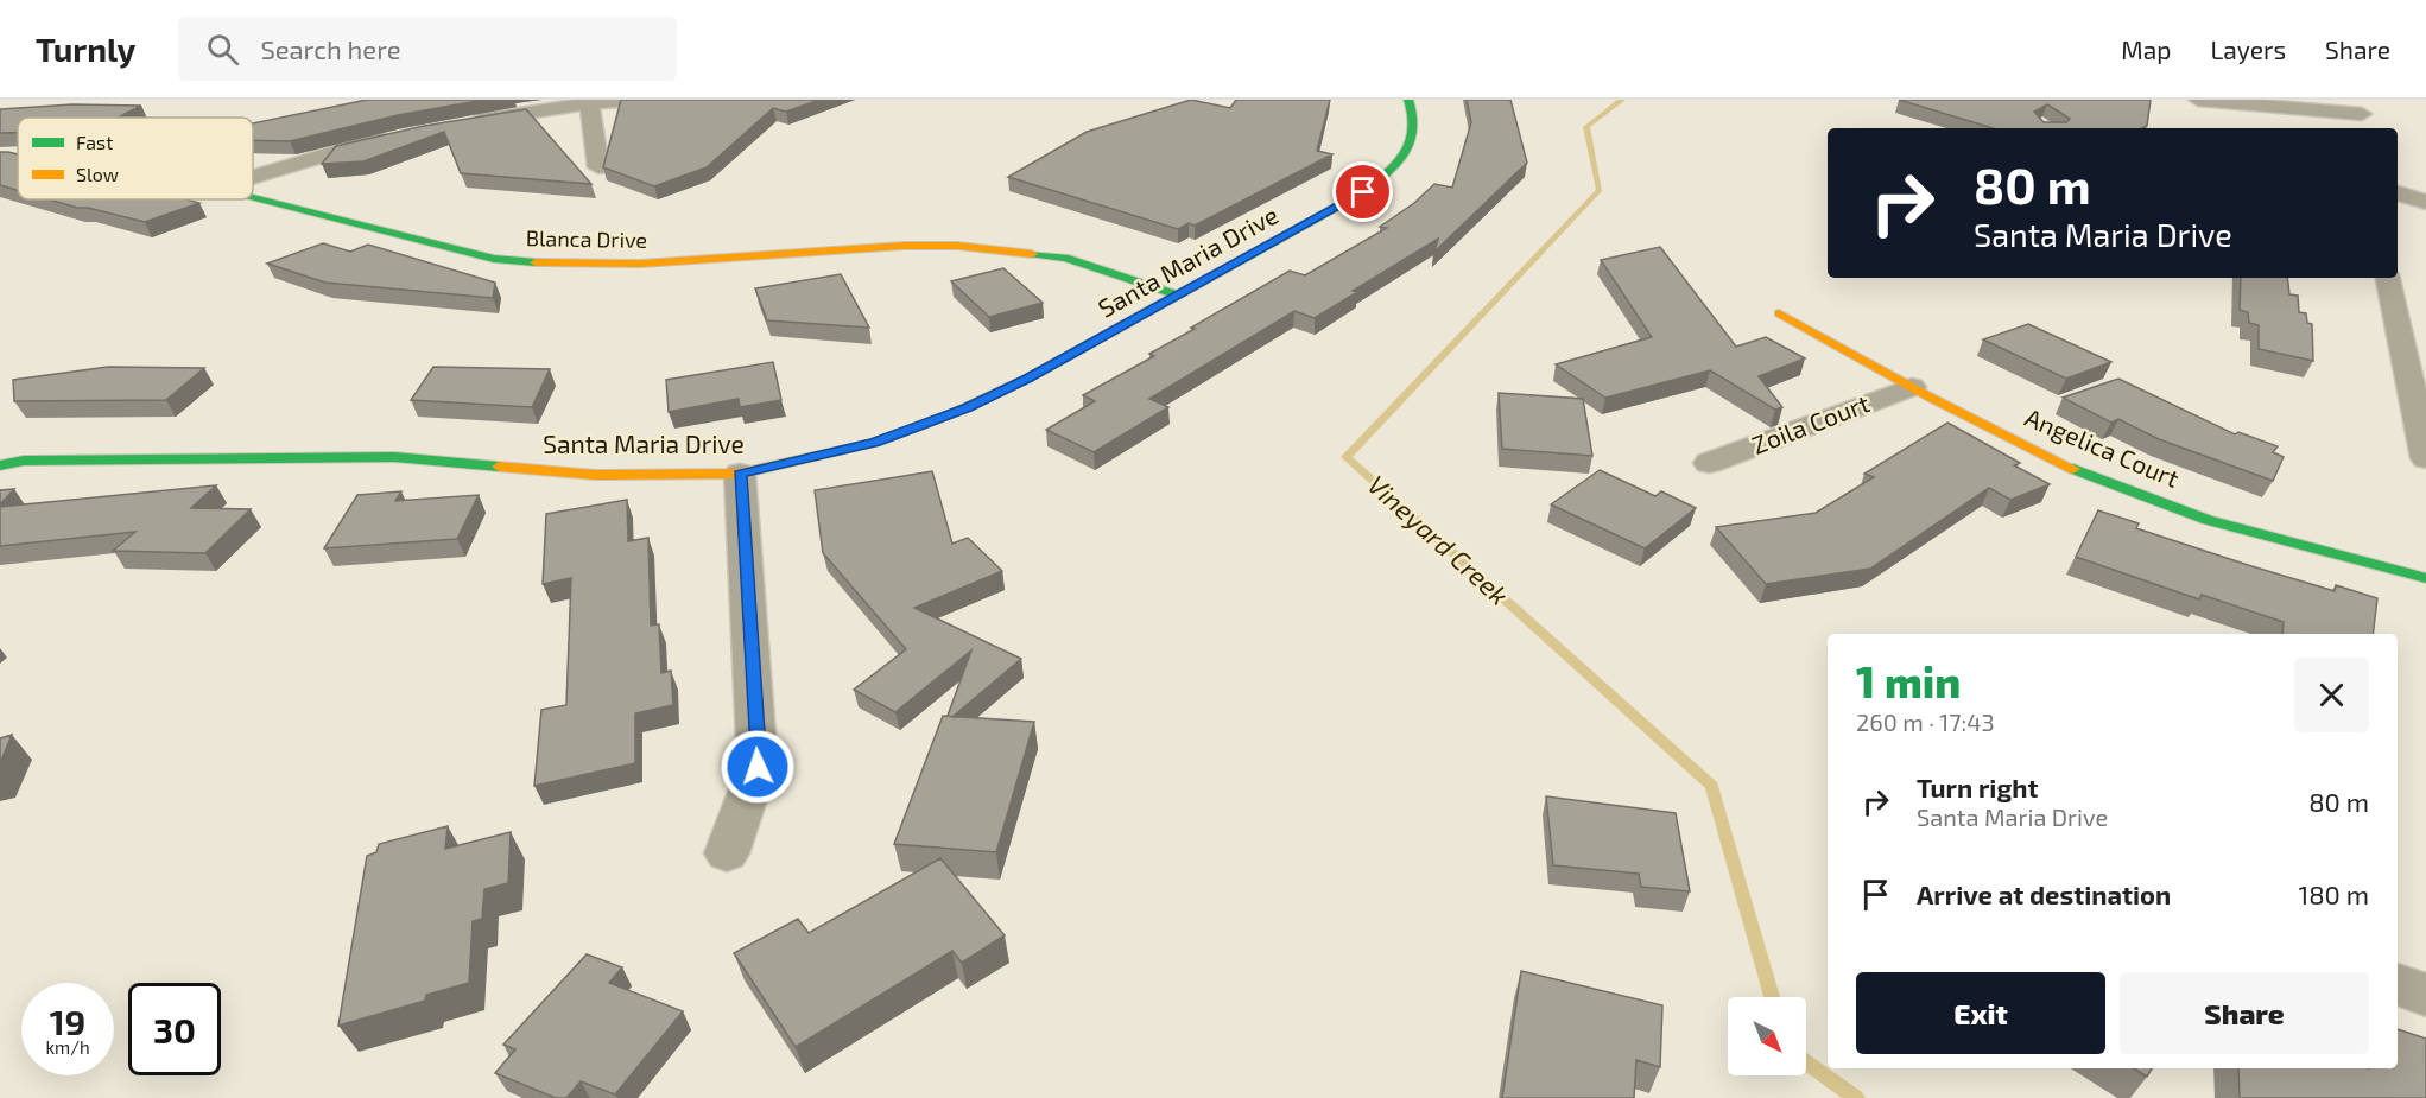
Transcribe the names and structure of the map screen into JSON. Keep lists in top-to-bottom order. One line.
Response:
{"streets":{"street":["Blanca Drive","Santa Maria Drive","Zoila Court","Angelica Court"]},"crossings":[["Blanca Drive","Santa Maria Drive"],["Zoila Court","Angelica Court"]],"water":["Vineyard Creek"],"legend":["Fast","Slow"],"north":"bottom right","page":{"header":"Turnly","search":"Search here","nav":["Map","Layers","Share"],"turn":["80 m","Santa Maria Drive"],"heading":["1 min","260 m · 17:43"],"list":[{"name":"Turn right","note":"Santa Maria Drive","value":"80 m"},{"name":"Arrive at destination","value":"180 m"}],"buttons":["Exit","Share"],"speed":"19 km/h","limit":"30"}}
